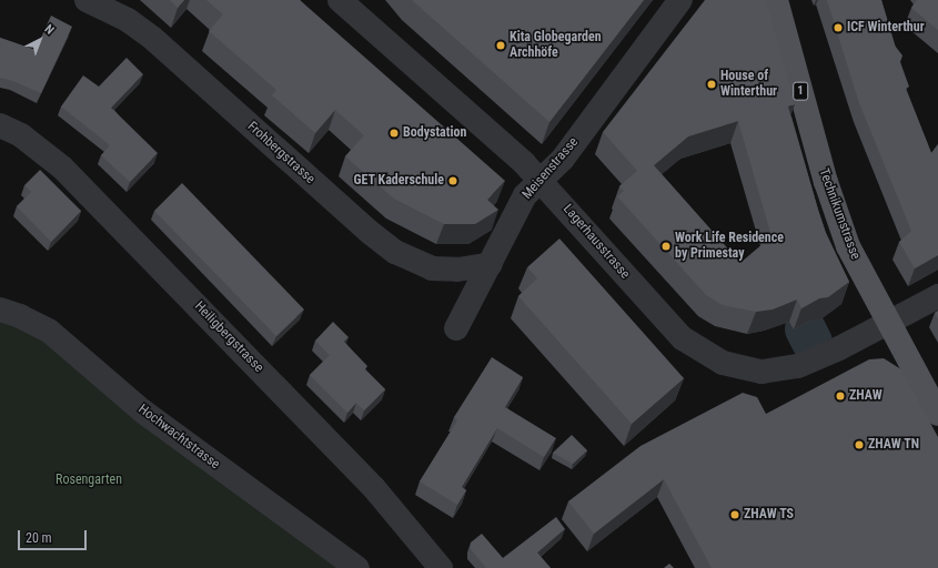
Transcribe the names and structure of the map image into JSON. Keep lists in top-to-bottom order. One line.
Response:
{"streets":{"main road":["1","Technikumstrasse"],"street":["Frohbergstrasse","Meisenstrasse","Lagerhausstrasse","Heiligbergstrasse","Hochwachtstrasse"]},"crossings":[["Frohbergstrasse","Meisenstrasse"],["Meisenstrasse","Lagerhausstrasse"],["Technikumstrasse","Lagerhausstrasse"]],"parks":["Rosengarten"],"places":["ICF Winterthur","Kita Globegarden Archhöfe","House of Winterthur","Bodystation","GET Kaderschule","Work Life Residence by Primestay","ZHAW","ZHAW TN","ZHAW TS"],"scale_bar":"20 m","north":"top right"}
